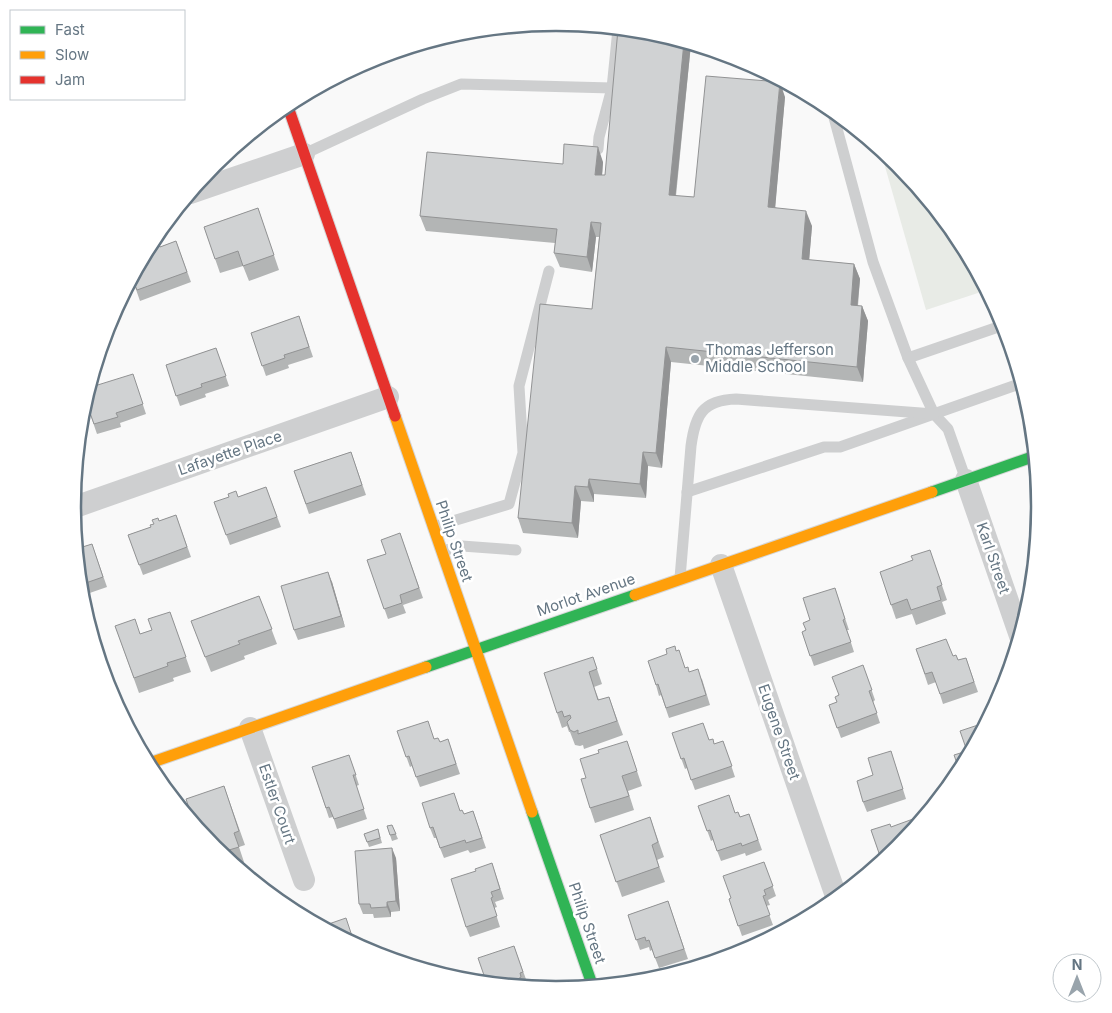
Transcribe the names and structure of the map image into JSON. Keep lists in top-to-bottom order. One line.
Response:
{"streets":{"street":["Lafayette Place","Philip Street","Karl Street","Morlot Avenue","Eugene Street","Estler Court"]},"crossings":[["Lafayette Place","Philip Street"],["Philip Street","Morlot Avenue"],["Karl Street","Morlot Avenue"],["Morlot Avenue","Eugene Street"],["Morlot Avenue","Estler Court"]],"places":["Thomas Jefferson Middle School"],"legend":["Fast","Slow","Jam"],"north":"top"}
